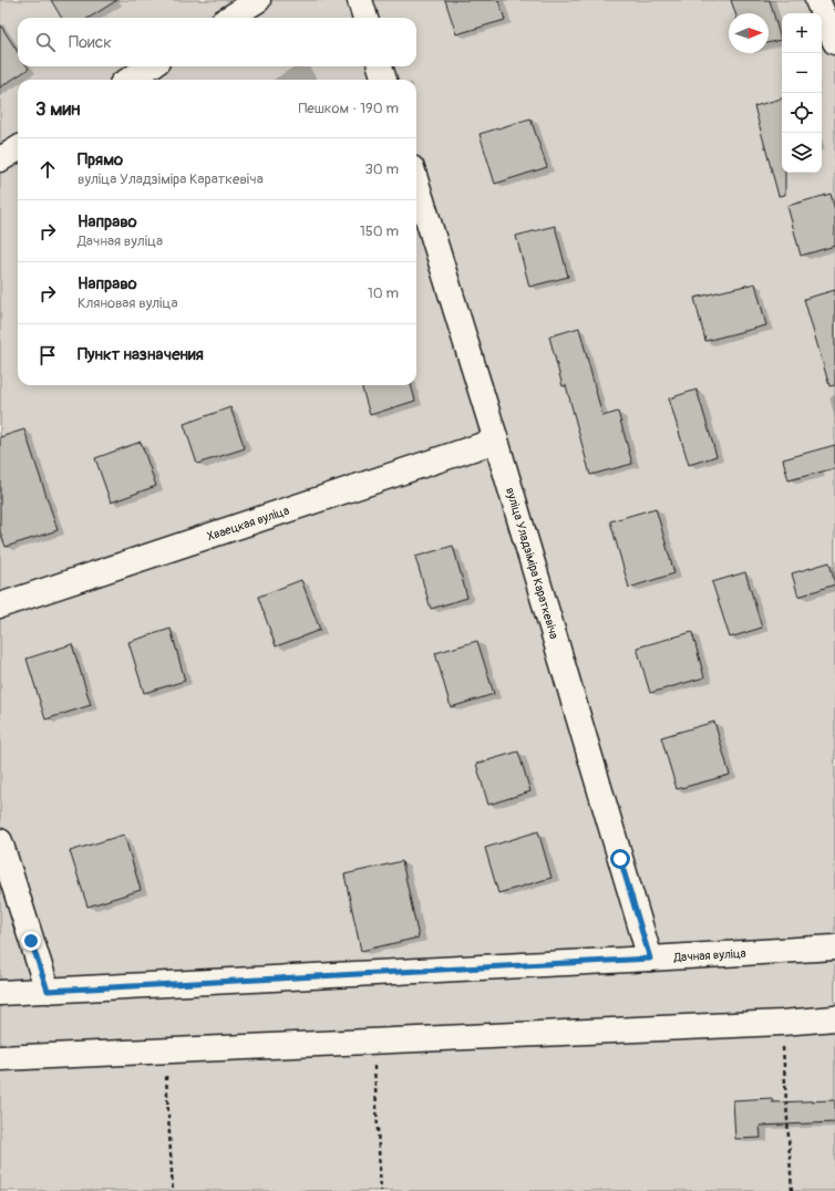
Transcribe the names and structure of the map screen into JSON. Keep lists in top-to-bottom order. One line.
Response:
{"streets":{"street":["Хваецкая вуліца","вуліца Уладзіміра Караткевіча","Дачная вуліца"]},"crossings":[["Хваецкая вуліца","вуліца Уладзіміра Караткевіча"],["вуліца Уладзіміра Караткевіча","Дачная вуліца"]],"north":"right","page":{"map_buttons":["+","−"],"search":"Поиск","heading":["3 мин","Пешком · 190 m"],"list":[["Прямо","вуліца Уладзіміра Караткевіча","30 m"],["Направо","Дачная вуліца","150 m"],["Направо","Кляновая вуліца","10 m"],"Пункт назначения"]}}
